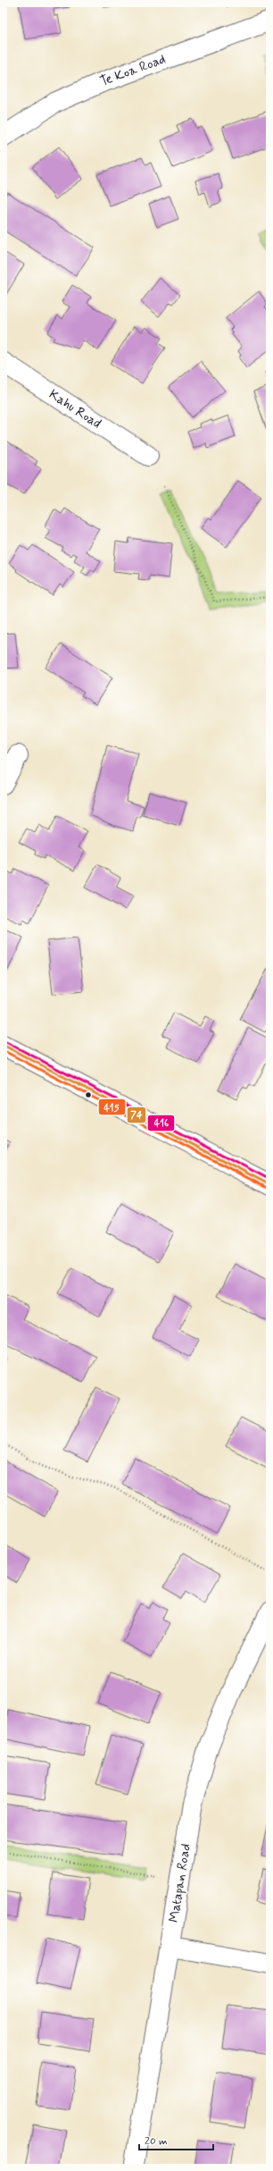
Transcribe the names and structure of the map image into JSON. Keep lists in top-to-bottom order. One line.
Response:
{"streets":{"street":["Te Koa Road","Kahu Road","Matapan Road"]},"lines":["transit line 416","transit line 74","transit line 415"],"scale_bar":"20 m"}
